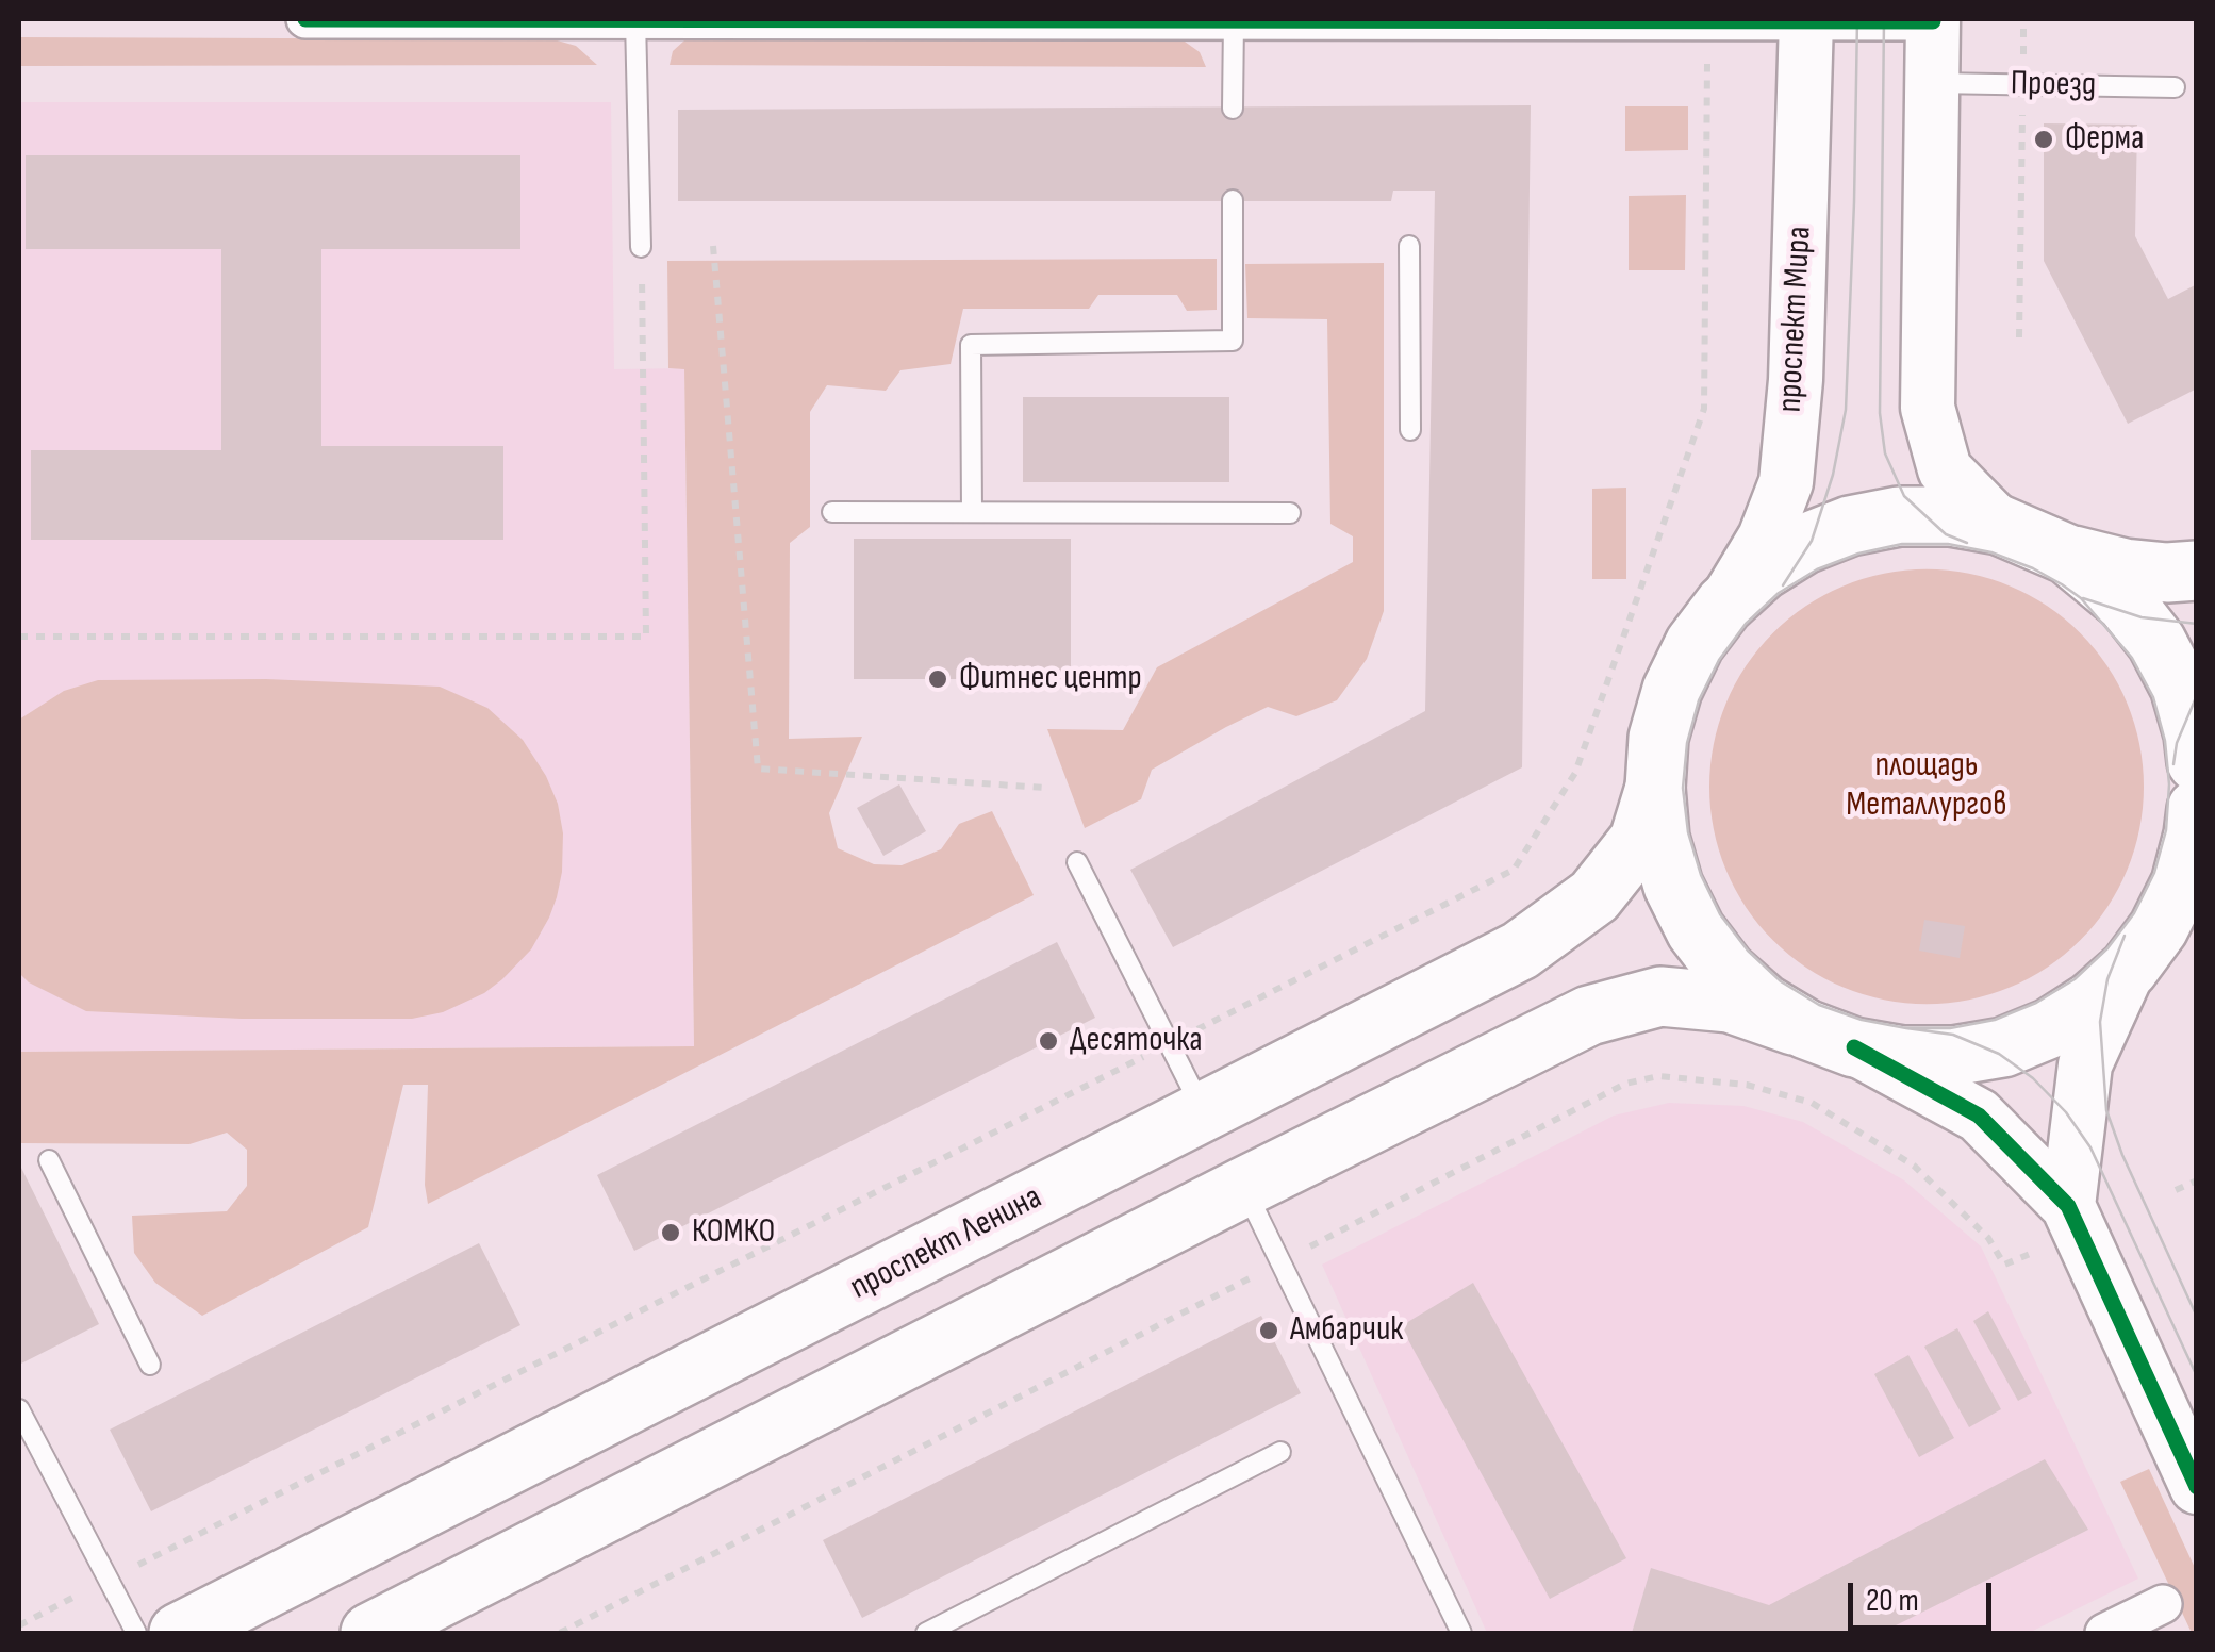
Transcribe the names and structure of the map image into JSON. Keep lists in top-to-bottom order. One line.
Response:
{"streets":{"main road":["проспект Мира","проспект Ленина"],"lane":["Проезд"]},"parks":["площадь Металлургов"],"places":["Ферма","Фитнес центр","Десяточка","КОМКО","Амбарчик"],"scale_bar":"20 m"}
